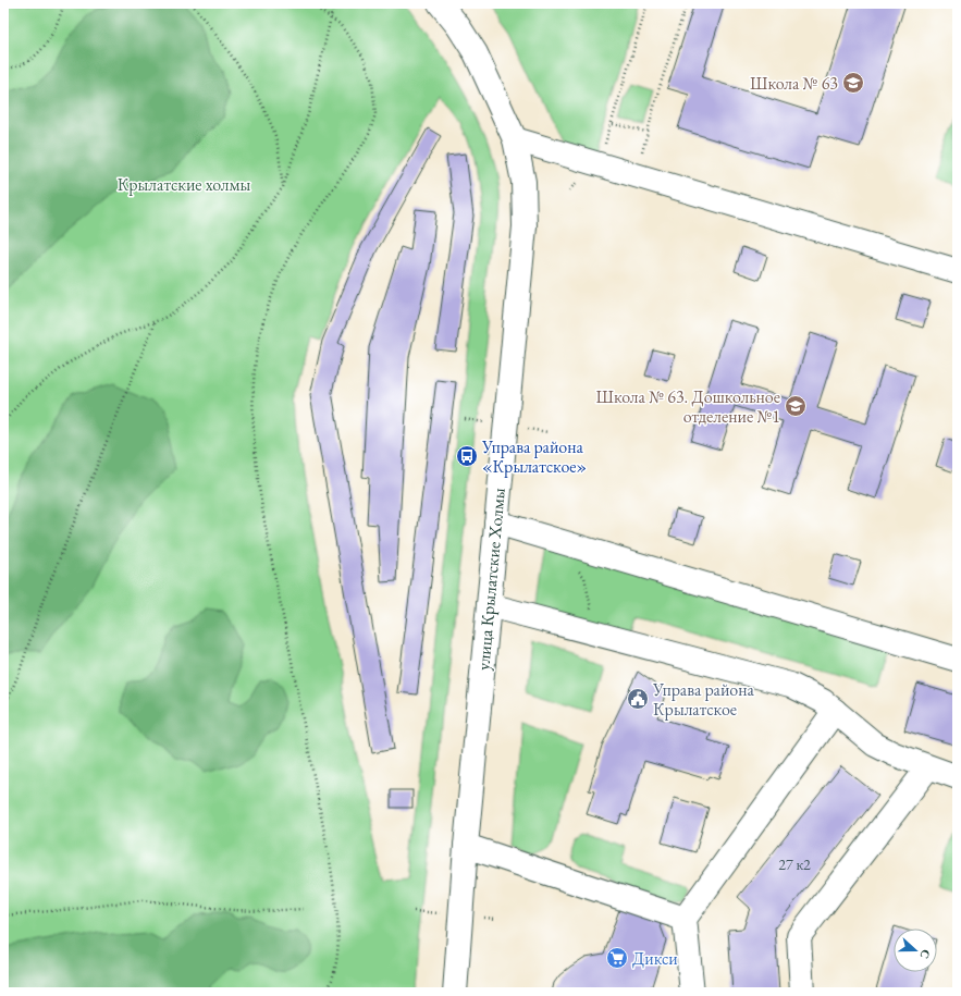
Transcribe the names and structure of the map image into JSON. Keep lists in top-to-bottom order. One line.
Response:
{"streets":{"street":["улица Крылатские Холмы"]},"parks":["Крылатские холмы"],"places":{"school or university":["Школа № 63","Школа № 63. Дошкольное отделение №1"],"bus stop":["Управа района «Крылатское»"],"public building":["Управа района Крылатское"],"supermarket":["Дикси"]},"house_numbers":["27 к2"],"north":"right"}
